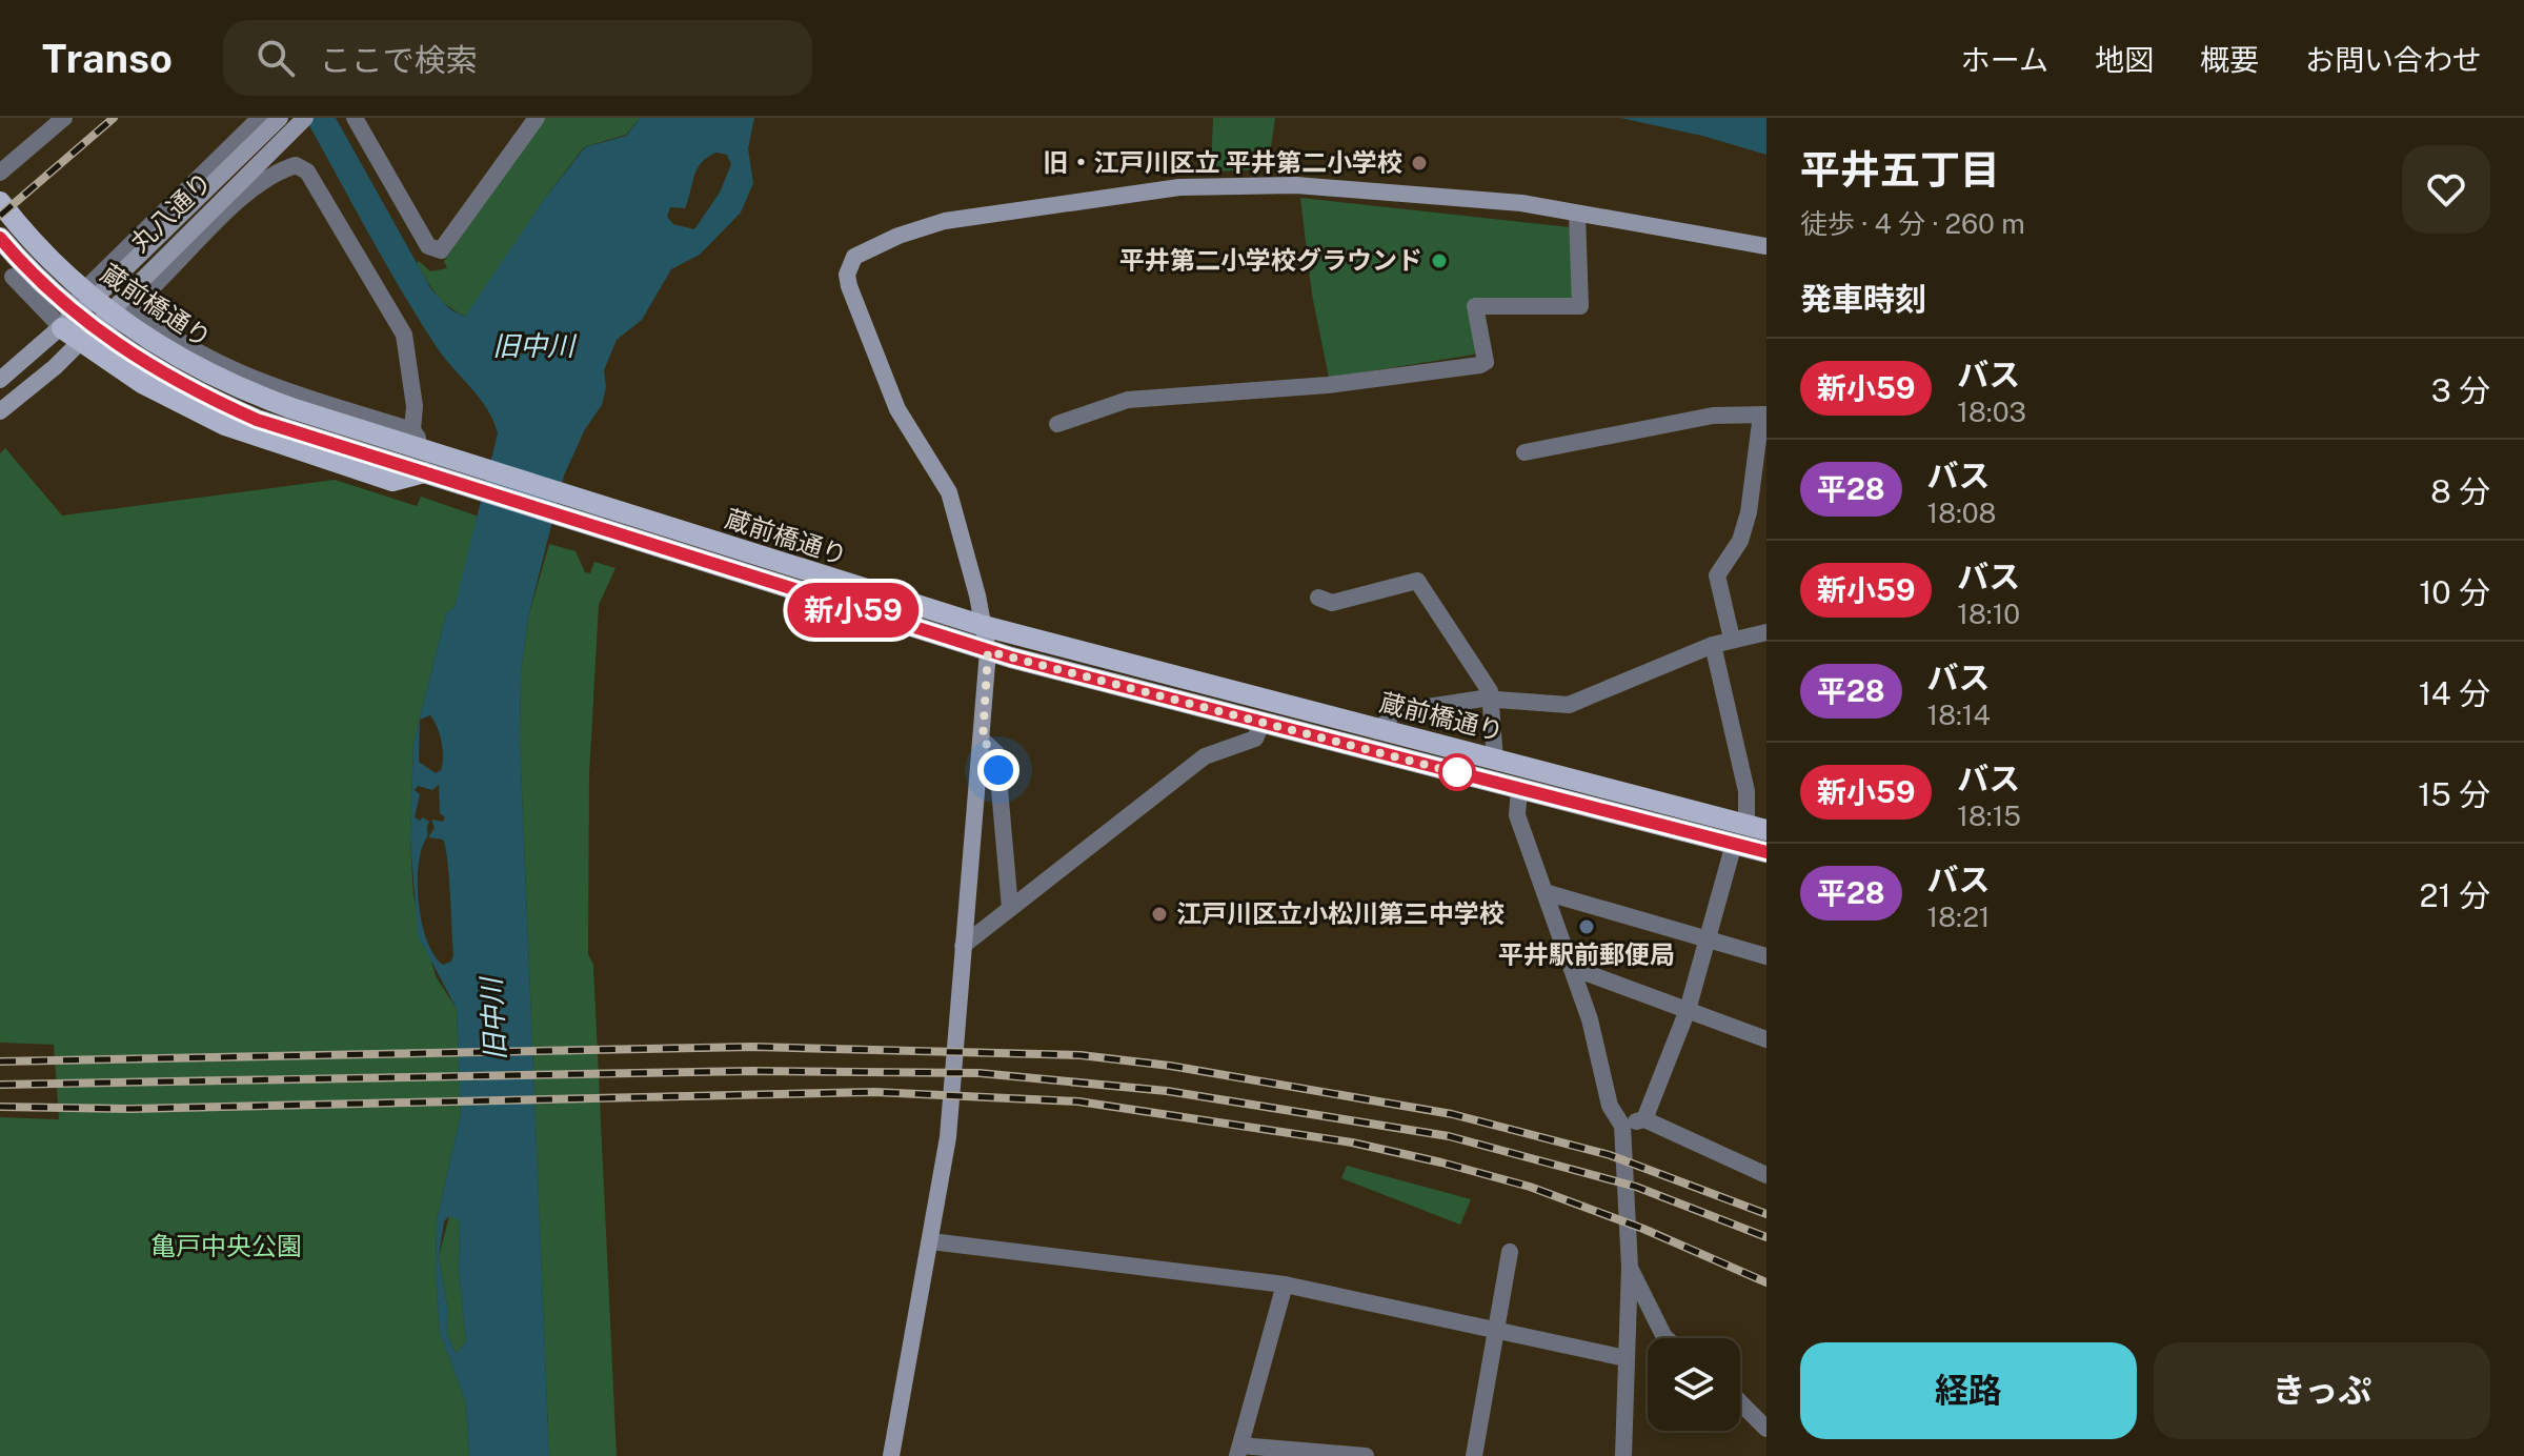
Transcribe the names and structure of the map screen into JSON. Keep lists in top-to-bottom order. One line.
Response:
{"streets":{"main road":["蔵前橋通り"],"street":["丸八通り"]},"water":["旧中川"],"parks":["亀戸中央公園"],"places":["旧・江戸川区立 平井第二小学校","平井第二小学校グラウンド","江戸川区立小松川第三中学校","平井駅前郵便局"],"lines":["bus line 新小59"],"page":{"header":"Transo","search":"ここで検索","nav":["ホーム","地図","概要","お問い合わせ"],"on_map":"新小59","heading":[["平井五丁目","徒歩 · 4 分 · 260 m"],"発車時刻"],"list":[{"mark":"新小59","name":"バス","note":"18:03","value":"3 分"},{"mark":"平28","name":"バス","note":"18:08","value":"8 分"},{"mark":"新小59","name":"バス","note":"18:10","value":"10 分"},{"mark":"平28","name":"バス","note":"18:14","value":"14 分"},{"mark":"新小59","name":"バス","note":"18:15","value":"15 分"},{"mark":"平28","name":"バス","note":"18:21","value":"21 分"}],"buttons":["経路","きっぷ"]}}
